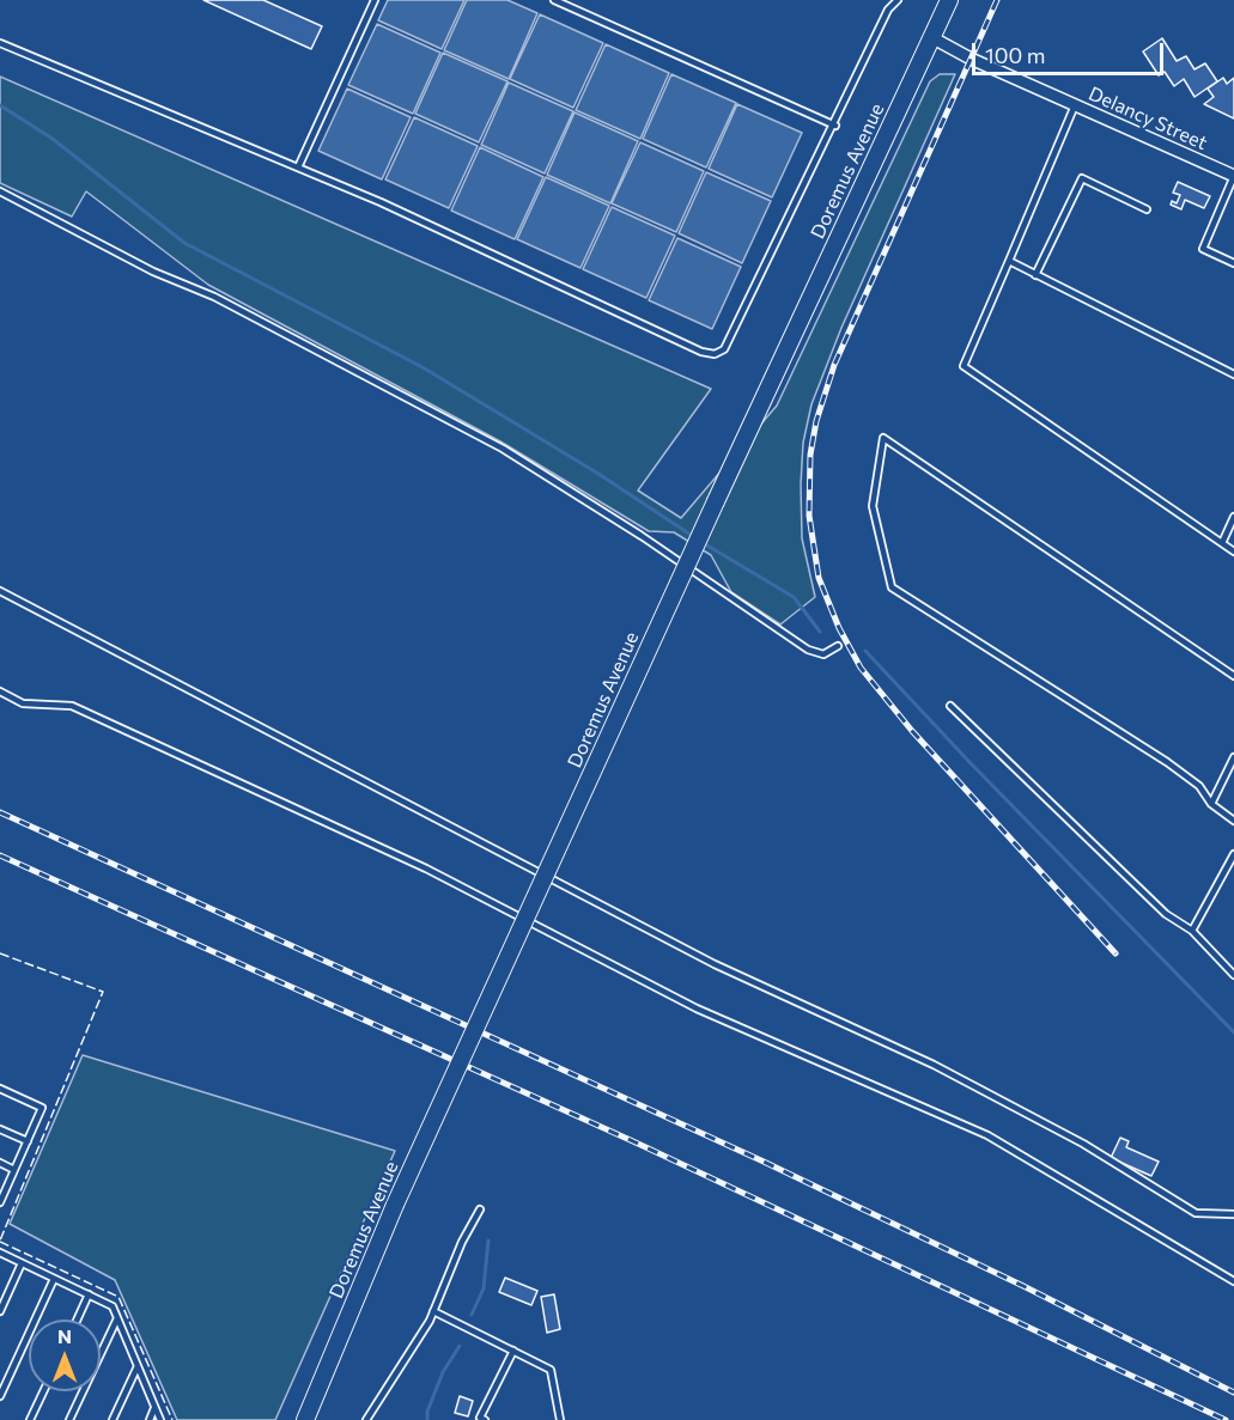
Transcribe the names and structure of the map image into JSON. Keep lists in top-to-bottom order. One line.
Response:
{"streets":{"main road":["Doremus Avenue"],"street":["Delancy Street"]},"crossings":[["Delancy Street","Doremus Avenue"]],"scale_bar":"100 m","north":"top"}
